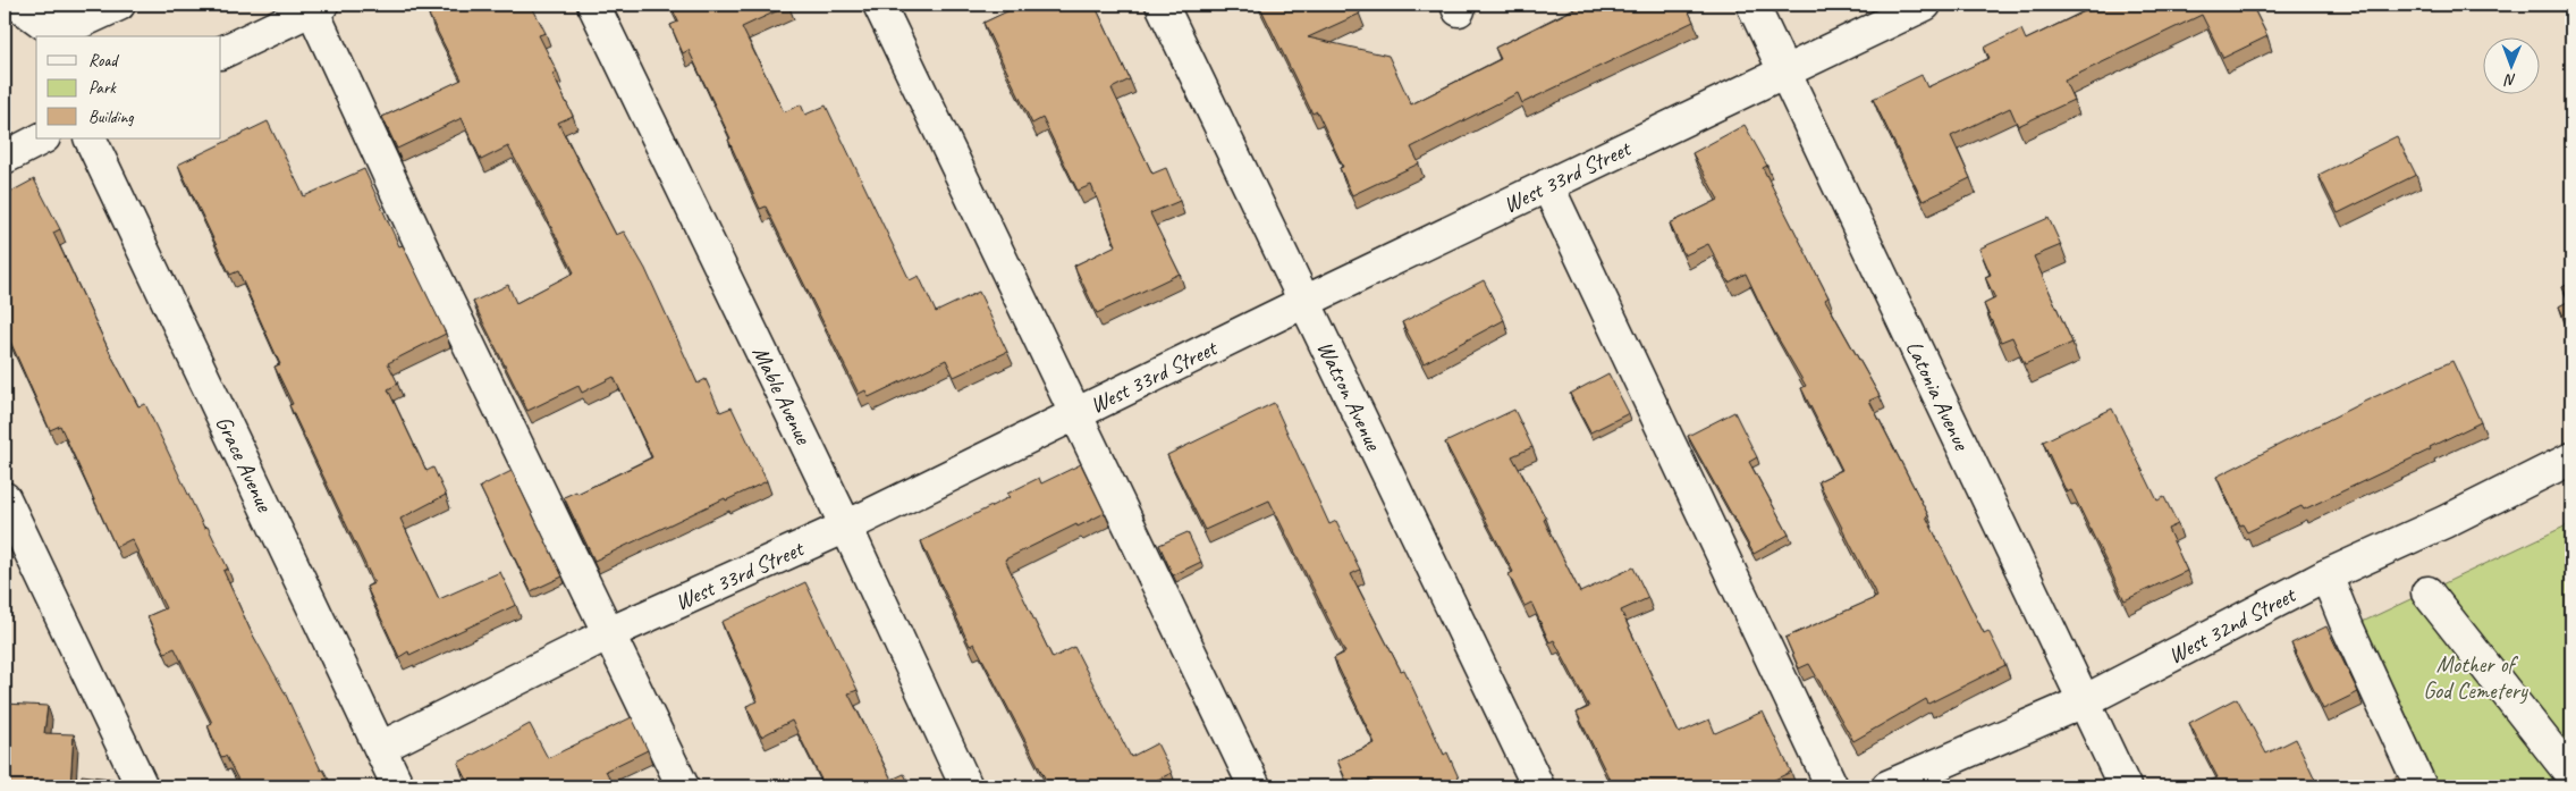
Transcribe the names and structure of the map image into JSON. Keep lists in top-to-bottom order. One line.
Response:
{"streets":{"street":["West 33rd Street","Mable Avenue","Watson Avenue","Latonia Avenue","Grace Avenue","West 32nd Street"]},"crossings":[["West 33rd Street","Mable Avenue"],["West 33rd Street","Watson Avenue"],["West 33rd Street","Latonia Avenue"],["West 33rd Street","Grace Avenue"],["Latonia Avenue","West 32nd Street"]],"parks":["Mother of God Cemetery"],"legend":["Road","Park","Building"],"north":"bottom"}
